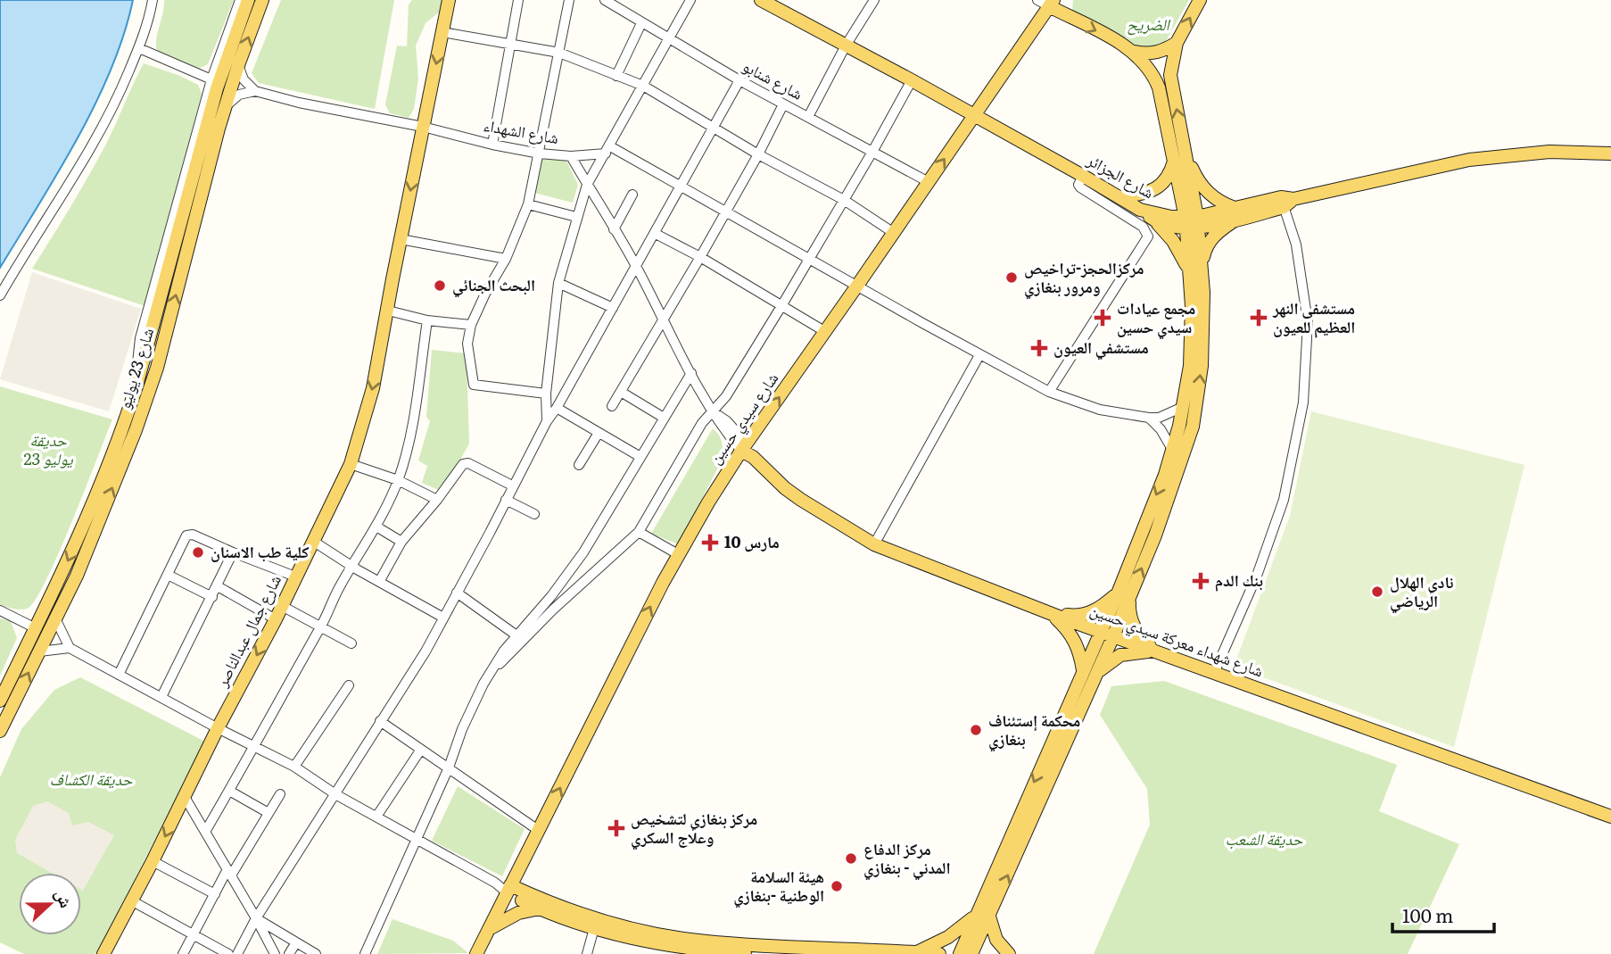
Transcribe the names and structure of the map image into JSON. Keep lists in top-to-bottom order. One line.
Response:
{"streets":{"main road":["شارع الجزائر","شارع 23 يوليو","شارع سيدي حسين","شارع جمال عبدالناصر","شارع شهداء معركة سيدي حسين"],"street":["شارع شنابو","شارع الشهداء"]},"crossings":[["شارع شنابو","شارع سيدي حسين"],["شارع الشهداء","شارع سيدي حسين"],["شارع الشهداء","شارع جمال عبدالناصر"],["شارع الشهداء","شارع شهداء معركة سيدي حسين"],["شارع الجزائر","شارع سيدي حسين"],["شارع سيدي حسين","شارع شهداء معركة سيدي حسين"]],"one_way":["شارع سيدي حسين","شارع جمال عبدالناصر"],"parks":["الضريح","حديقة 23 يوليو","حديقة الكشاف","حديقة الشعب"],"places":{"other":["مركزالحجز-تراخيص ومرور بنغازي","البحث الجنائي","كلية طب الاسنان","نادي الهلال الرياضي","محكمة إستئناف بنغازي","مركز الدفاع المدني - بنغازي","هيئة السلامة الوطنية -بنغازي"],"health":["مجمع عيادات سيدي حسين","مستشفى النهر العظيم للعيون","مستشفي العيون","10 مارس","بنك الدم","مركز بنغازي لتشخيص وعلاج السكري"]},"scale_bar":"100 m","north":"right"}
